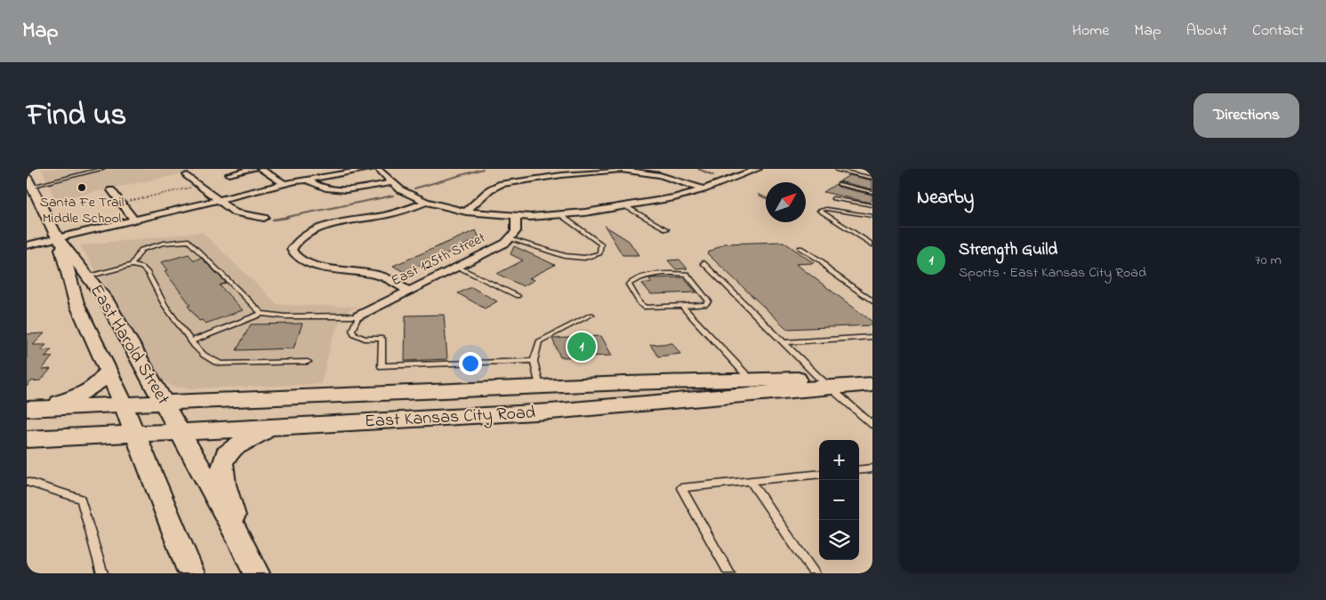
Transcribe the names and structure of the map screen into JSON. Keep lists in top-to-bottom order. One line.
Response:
{"streets":{"main road":["East Harold Street","East Kansas City Road"],"street":["East 125th Street"]},"crossings":[["East Harold Street","East Kansas City Road"]],"places":["Santa Fe Trail Middle School"],"north":"top right","page":{"header":"Map","nav":["Home","Map","About","Contact"],"title":"Find us","buttons":"Directions","heading":"Nearby","list":[{"mark":"1","name":"Strength Guild","note":"Sports · East Kansas City Road","value":"70 m"}],"pins":"1","map_buttons":["+","−"]}}
